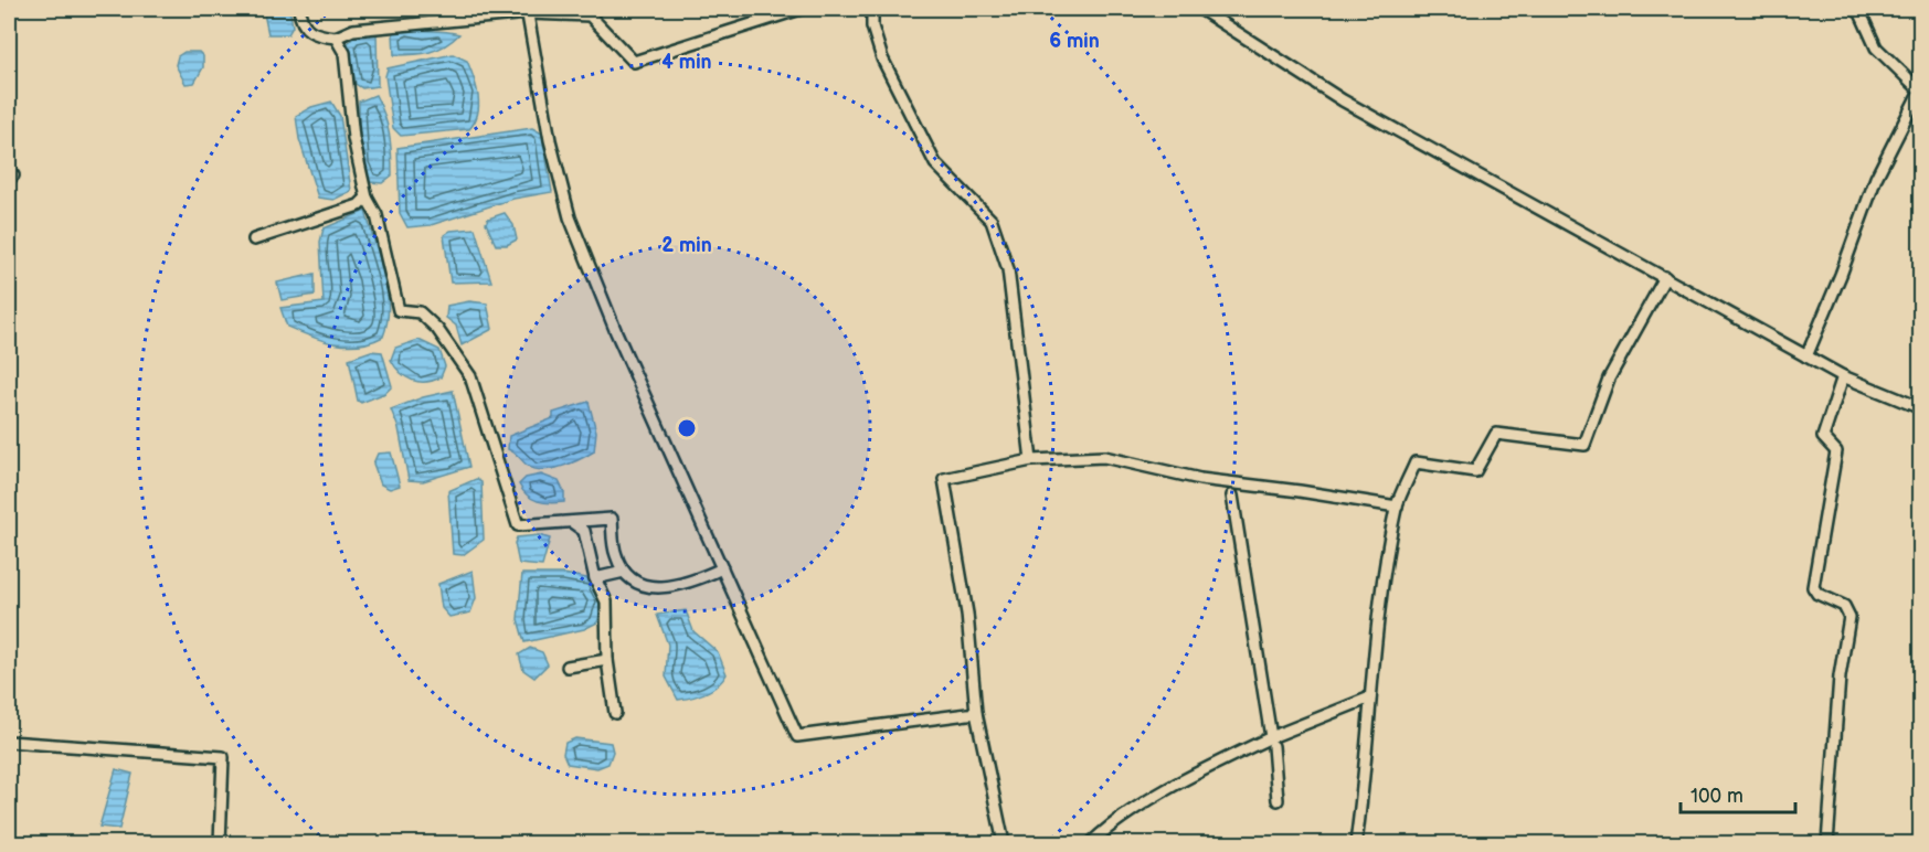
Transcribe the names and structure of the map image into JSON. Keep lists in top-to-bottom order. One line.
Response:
{"scale_bar":"100 m","rings":["6 min","4 min","2 min"]}
